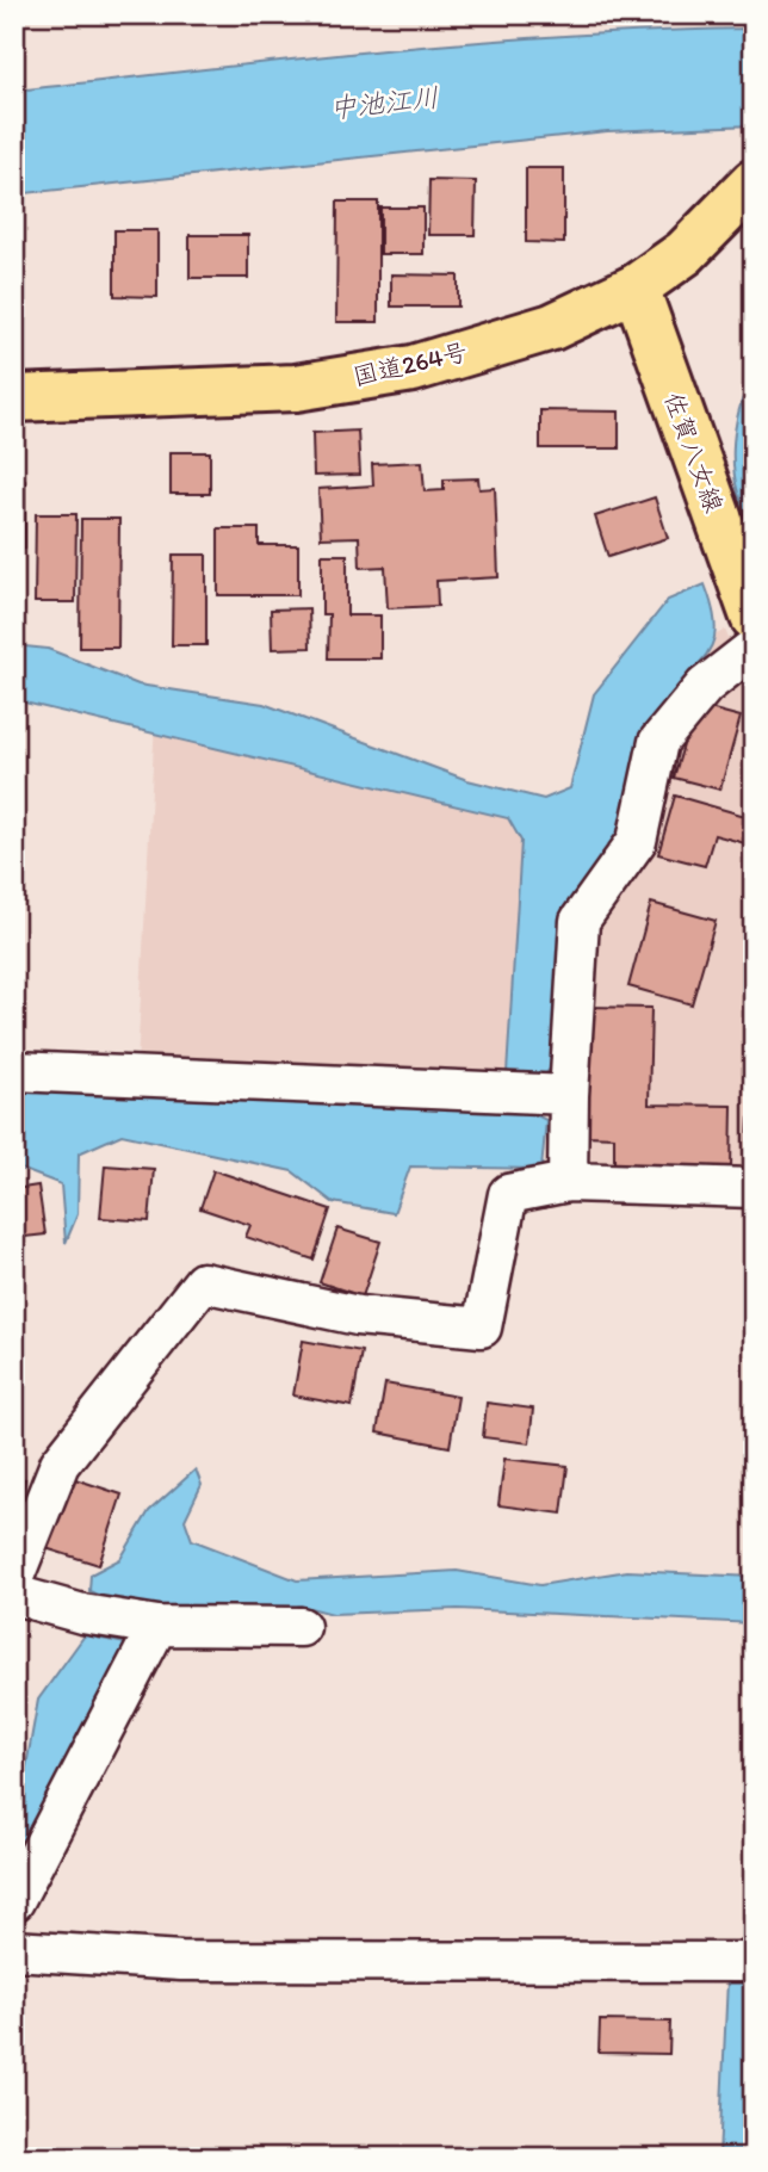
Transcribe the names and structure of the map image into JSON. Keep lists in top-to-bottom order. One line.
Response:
{"streets":{"main road":["国道264号","佐賀八女線"]},"crossings":[["国道264号","佐賀八女線"]],"water":["中池江川"]}
